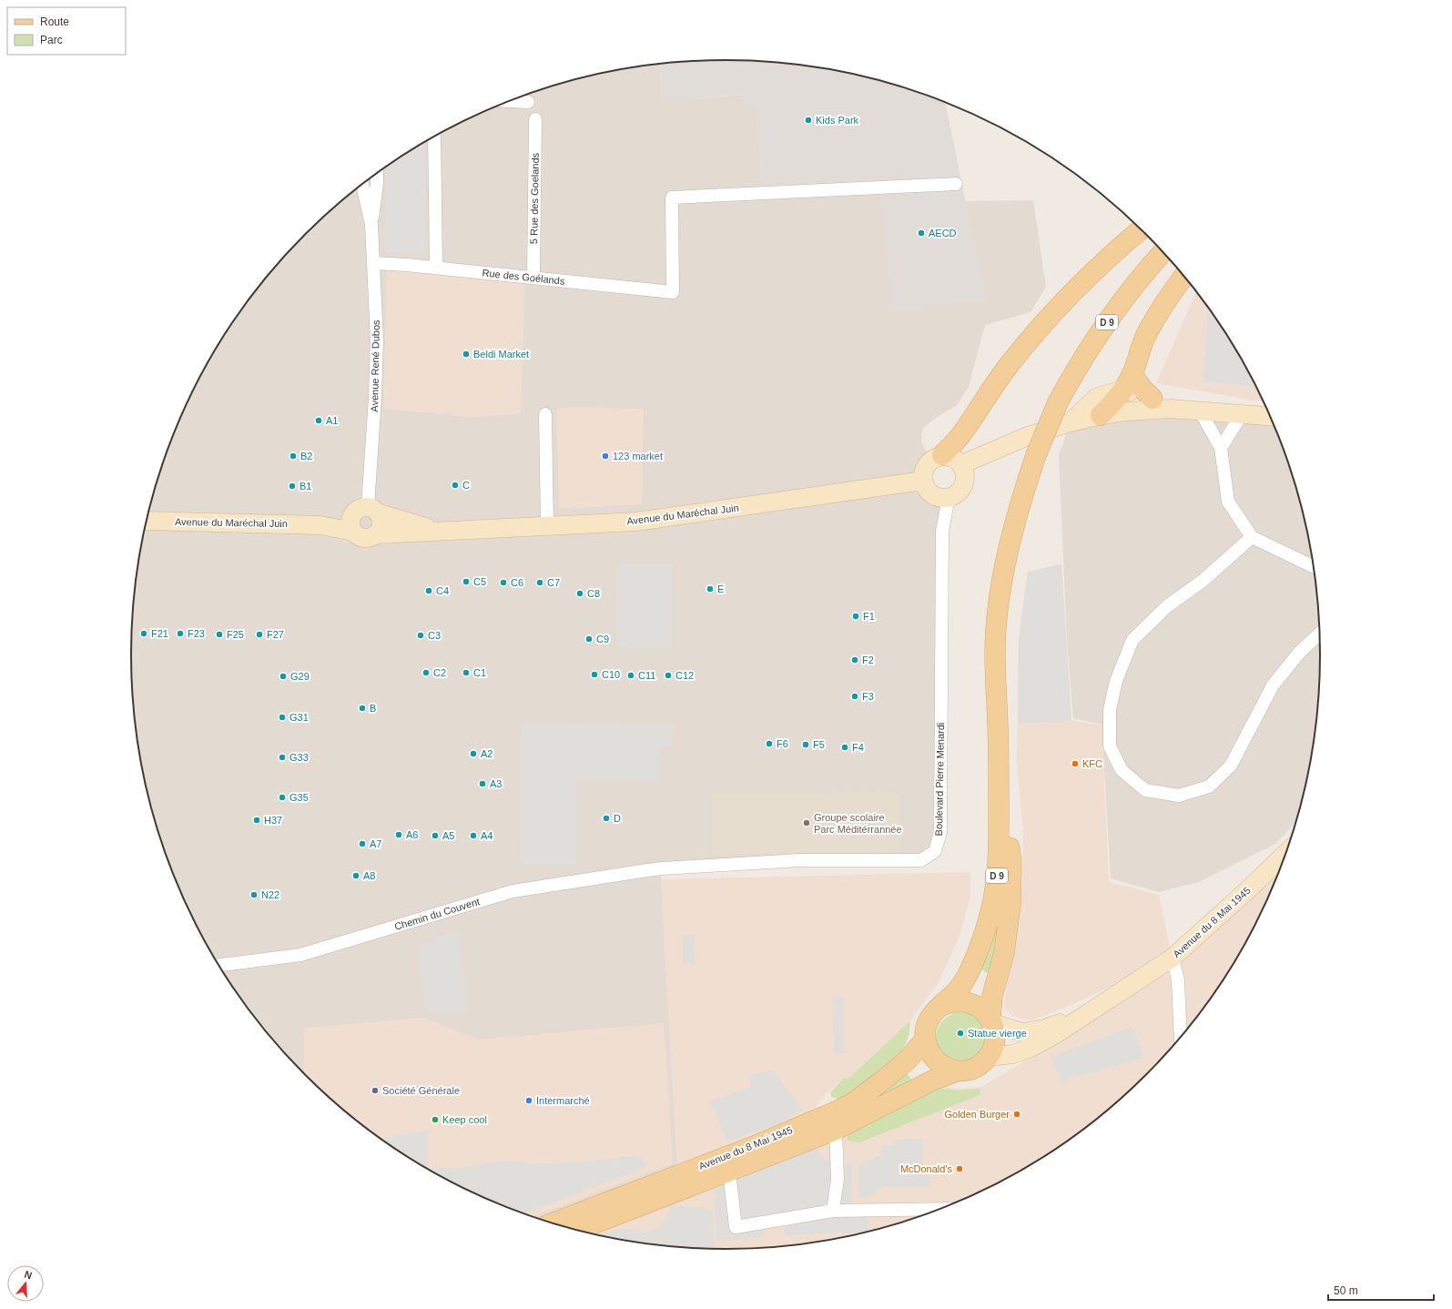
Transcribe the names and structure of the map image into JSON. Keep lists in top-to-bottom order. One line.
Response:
{"streets":{"main road":["D 9","Avenue du Maréchal Juin","Avenue du 8 Mai 1945"],"street":["5 Rue des Goelands","Rue des Goélands","Avenue René Dubos","Boulevard Pierre Menardi","Chemin du Couvent"]},"crossings":[["5 Rue des Goelands","Rue des Goélands"],["Rue des Goélands","Avenue René Dubos"],["D 9","Avenue du 8 Mai 1945"],["Avenue René Dubos","Avenue du Maréchal Juin"],["Avenue du Maréchal Juin","Boulevard Pierre Menardi"],["Boulevard Pierre Menardi","Chemin du Couvent"]],"places":["Kids Park","AECD","Beldi Market","A1","B2","123 market","C","B1","C5","C6","C7","E","C4","C8","F1","F21","F23","F25","F27","C3","C9","F2","C2","C1","C10","C11","C12","G29","F3","B","G31","F6","F5","F4","A2","G33","KFC","A3","G35","D","H37","Groupe scolaire Parc Méditérrannée","A6","A5","A4","A7","A8","N22","Statue vierge","Société Générale","Intermarché","Golden Burger","Keep cool","McDonald's"],"legend":["Route","Parc"],"scale_bar":"50 m","north":"top"}
